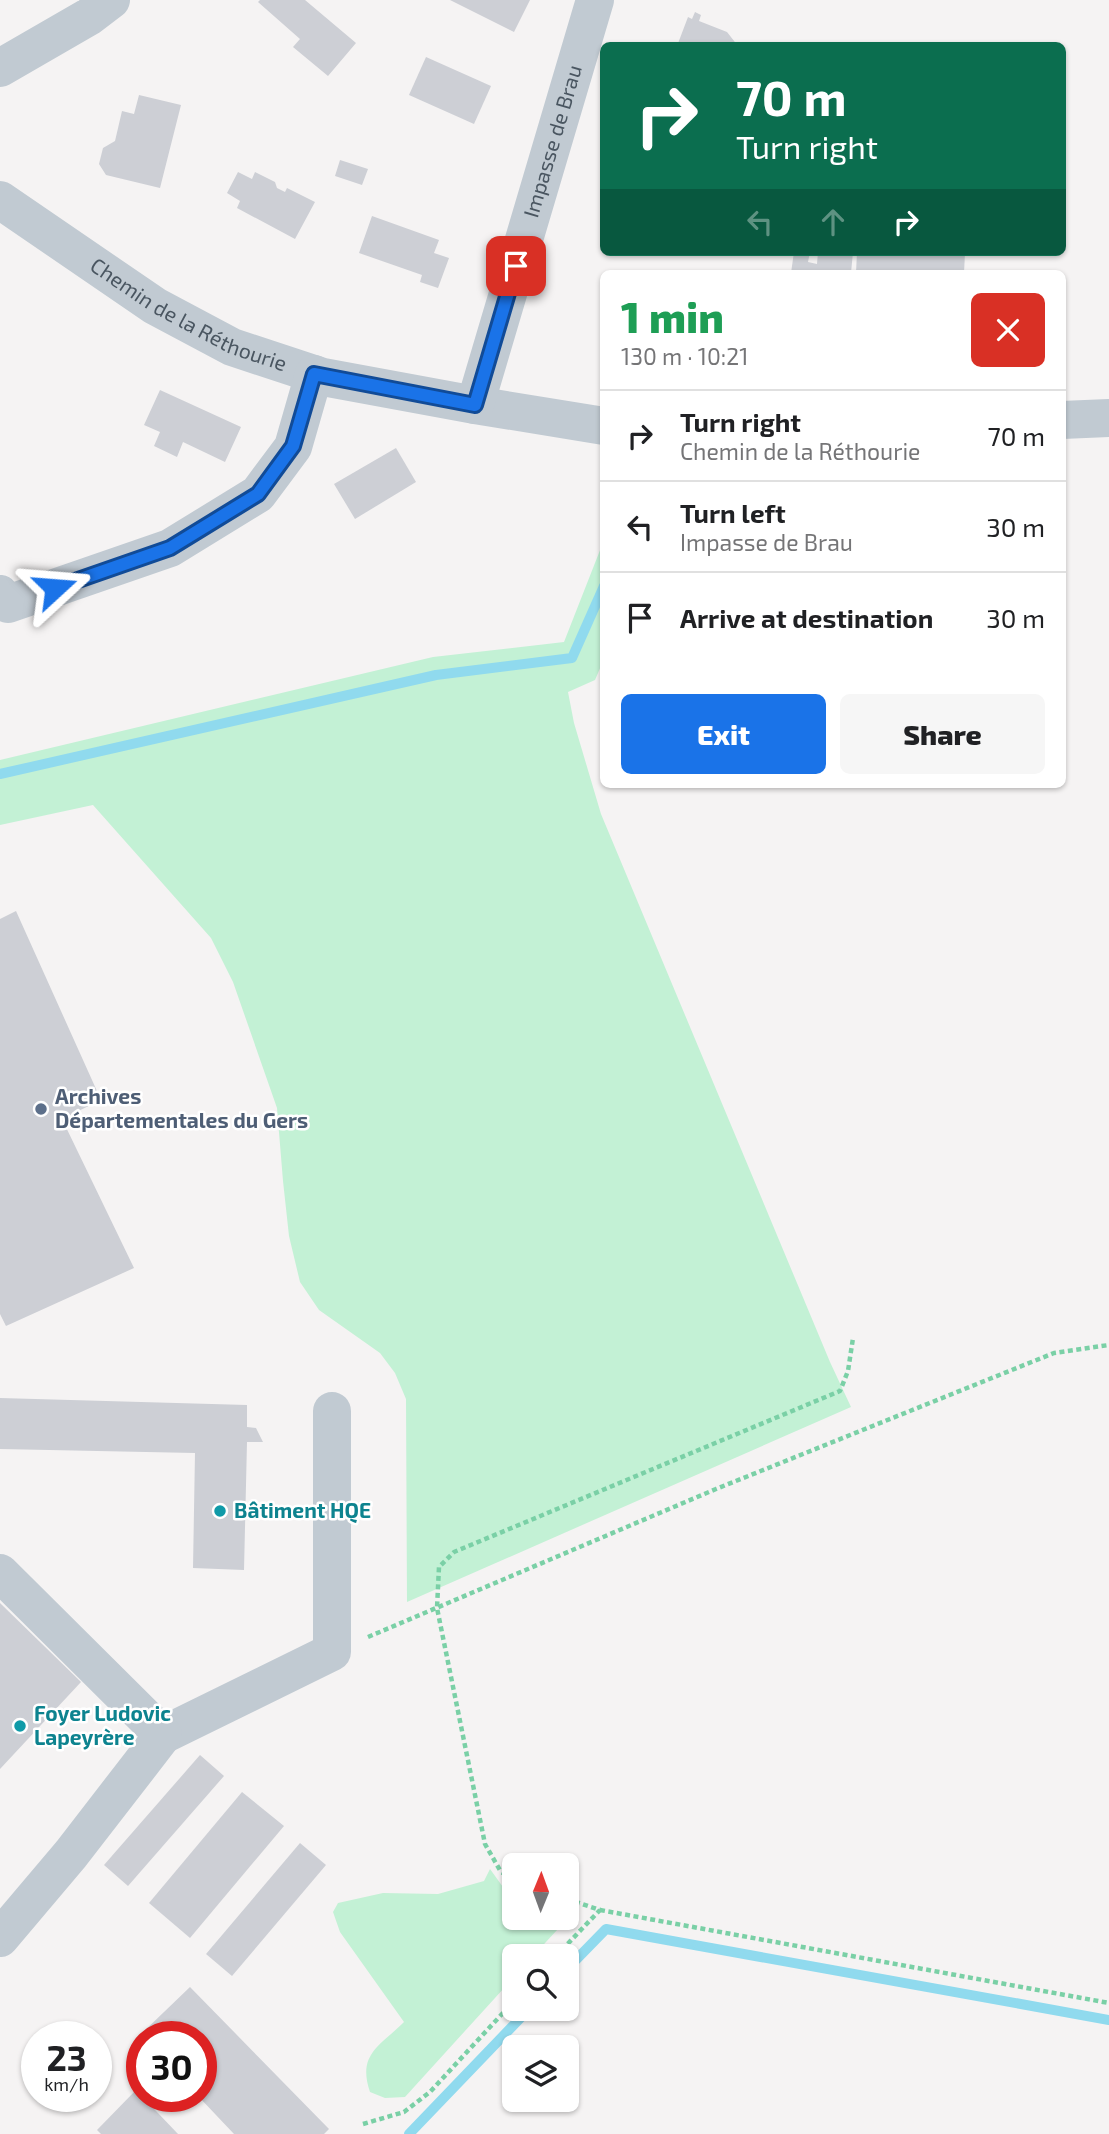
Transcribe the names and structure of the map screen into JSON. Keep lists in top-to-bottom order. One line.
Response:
{"streets":{"street":["Impasse de Brau","Chemin de la Réthourie"]},"crossings":[["Impasse de Brau","Chemin de la Réthourie"]],"places":["Archives Départementales du Gers","Bâtiment HQE","Foyer Ludovic Lapeyrère"],"north":"top","page":{"turn":["70 m","Turn right"],"heading":["1 min","130 m · 10:21"],"list":[{"name":"Turn right","note":"Chemin de la Réthourie","value":"70 m"},{"name":"Turn left","note":"Impasse de Brau","value":"30 m"},{"name":"Arrive at destination","value":"30 m"}],"buttons":["Exit","Share"],"speed":"23 km/h","limit":"30"}}
